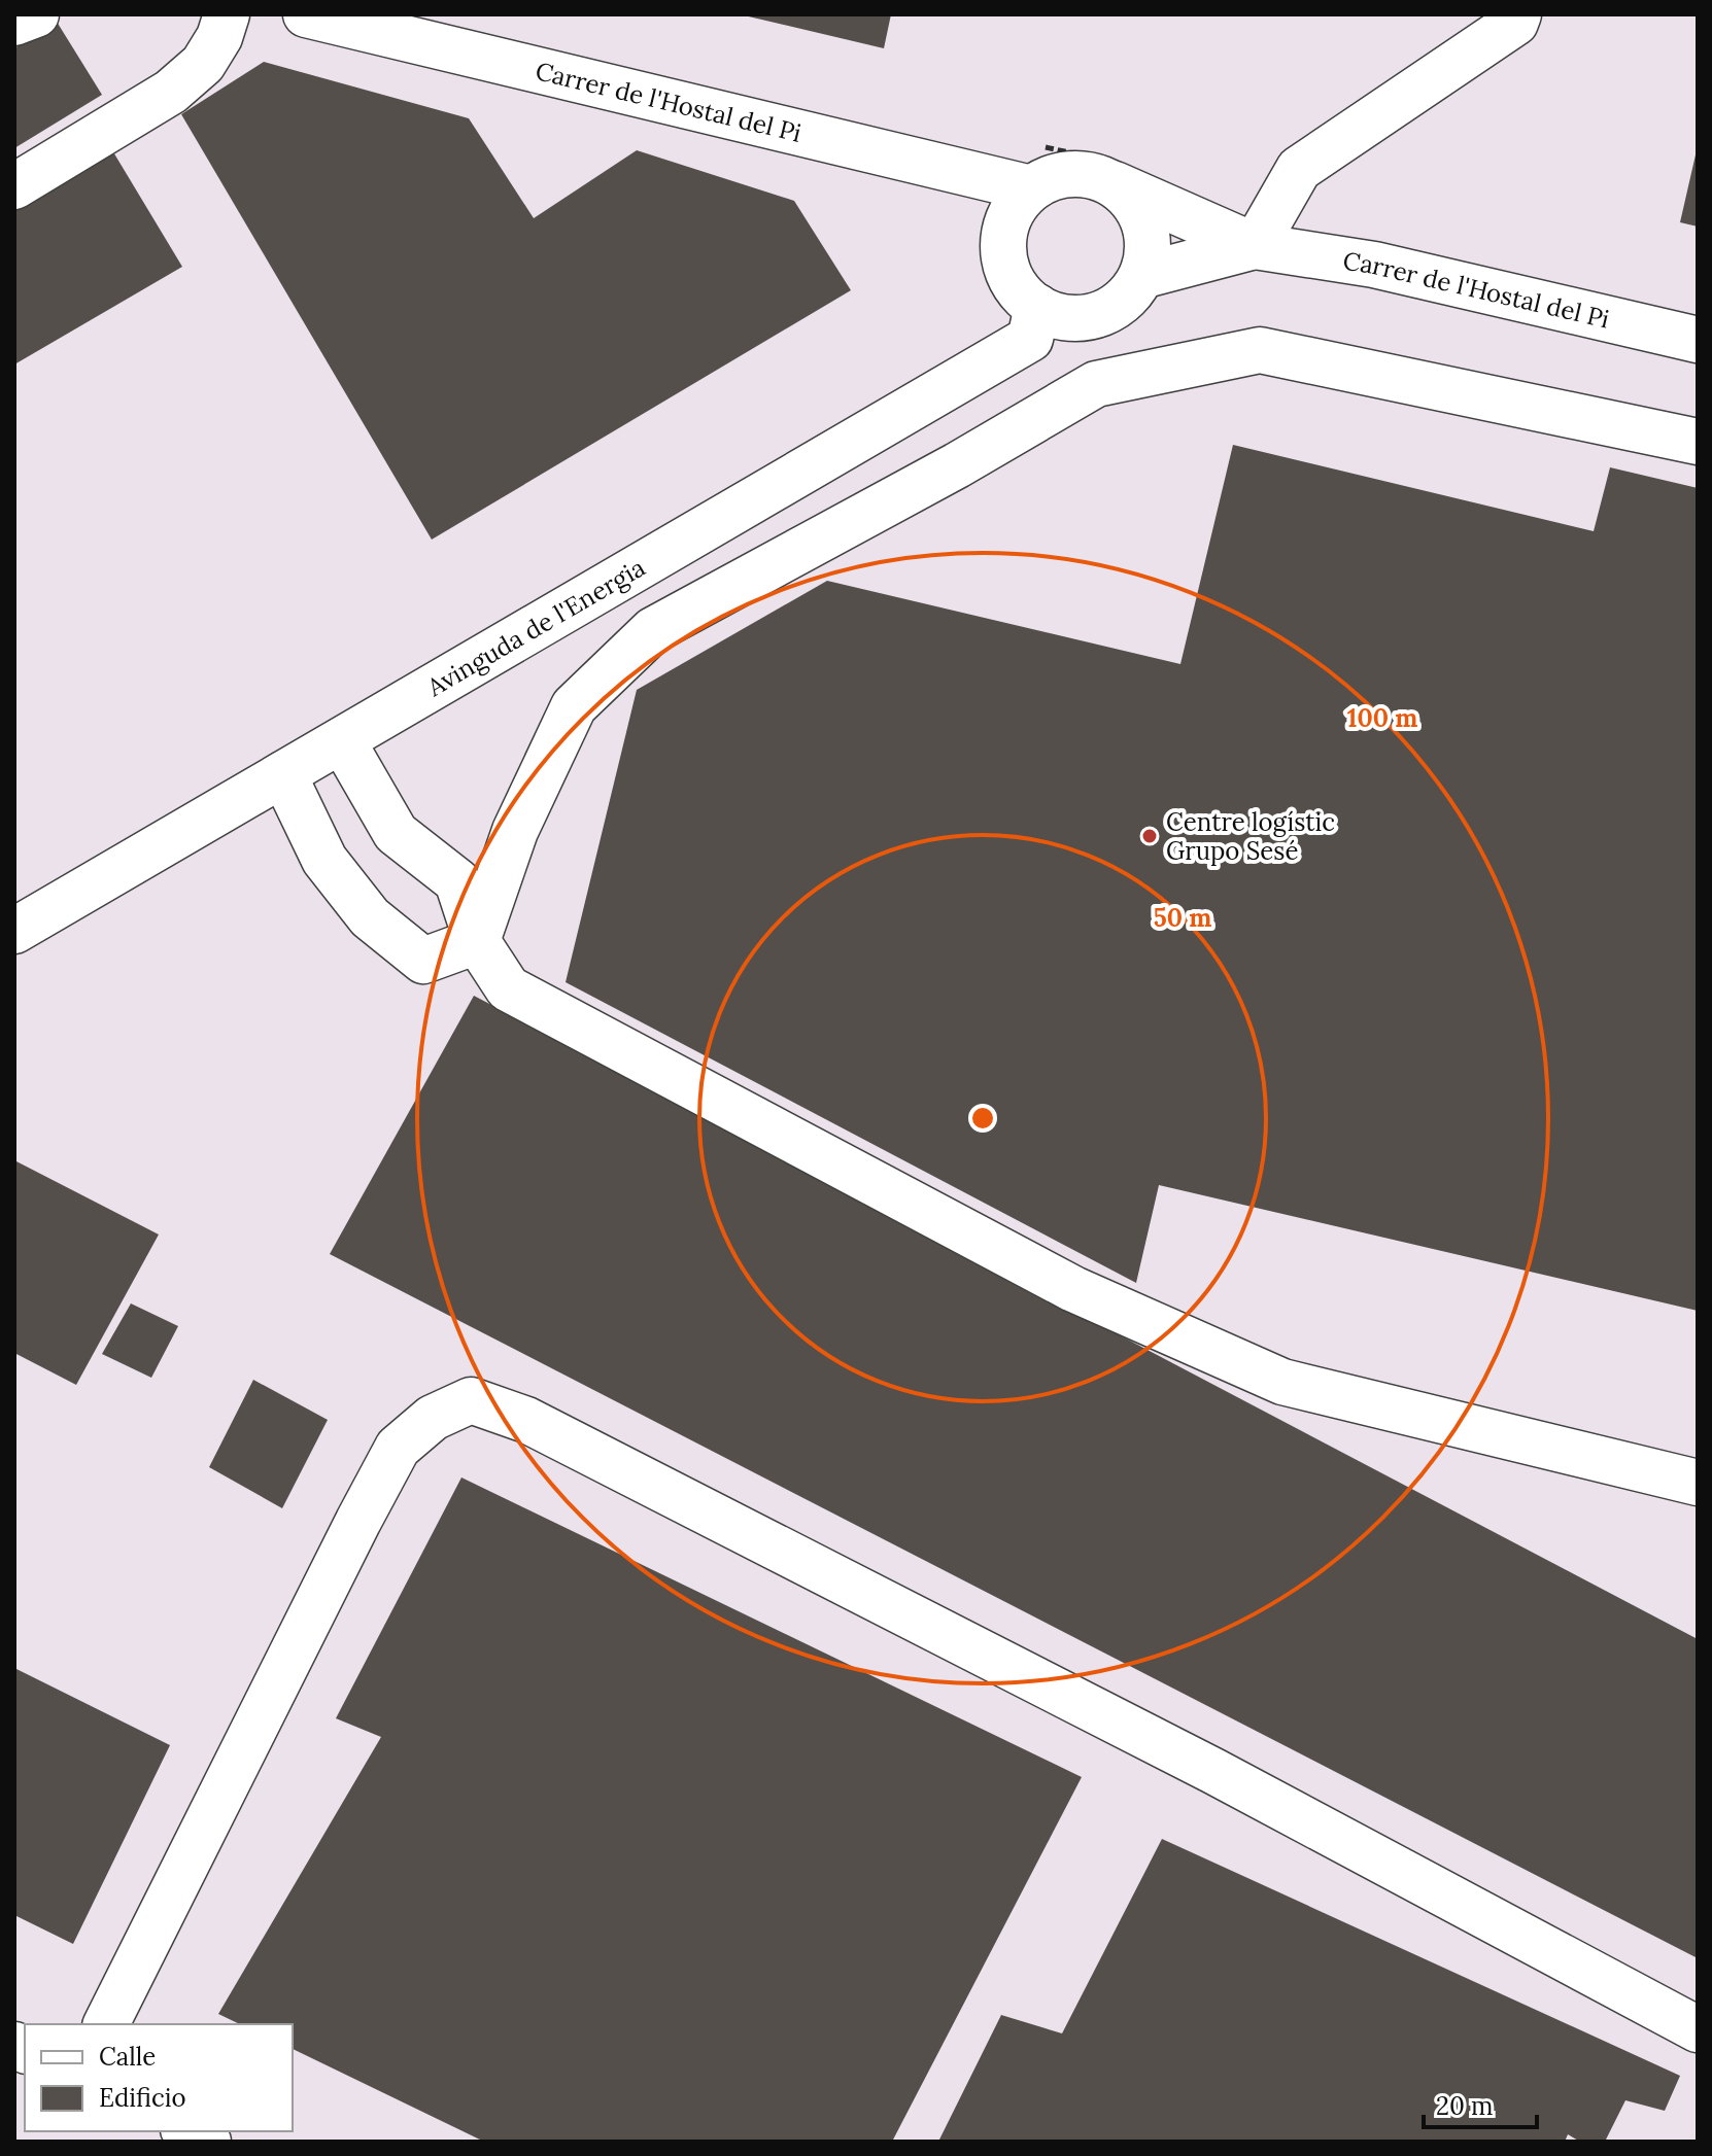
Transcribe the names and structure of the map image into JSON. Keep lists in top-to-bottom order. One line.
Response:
{"streets":{"street":["Carrer de l'Hostal del Pi","Avinguda de l'Energia"]},"crossings":[["Carrer de l'Hostal del Pi","Avinguda de l'Energia"]],"places":["Centre logístic Grupo Sesé"],"legend":["Calle","Edificio"],"scale_bar":"20 m","rings":["100 m","50 m"]}
